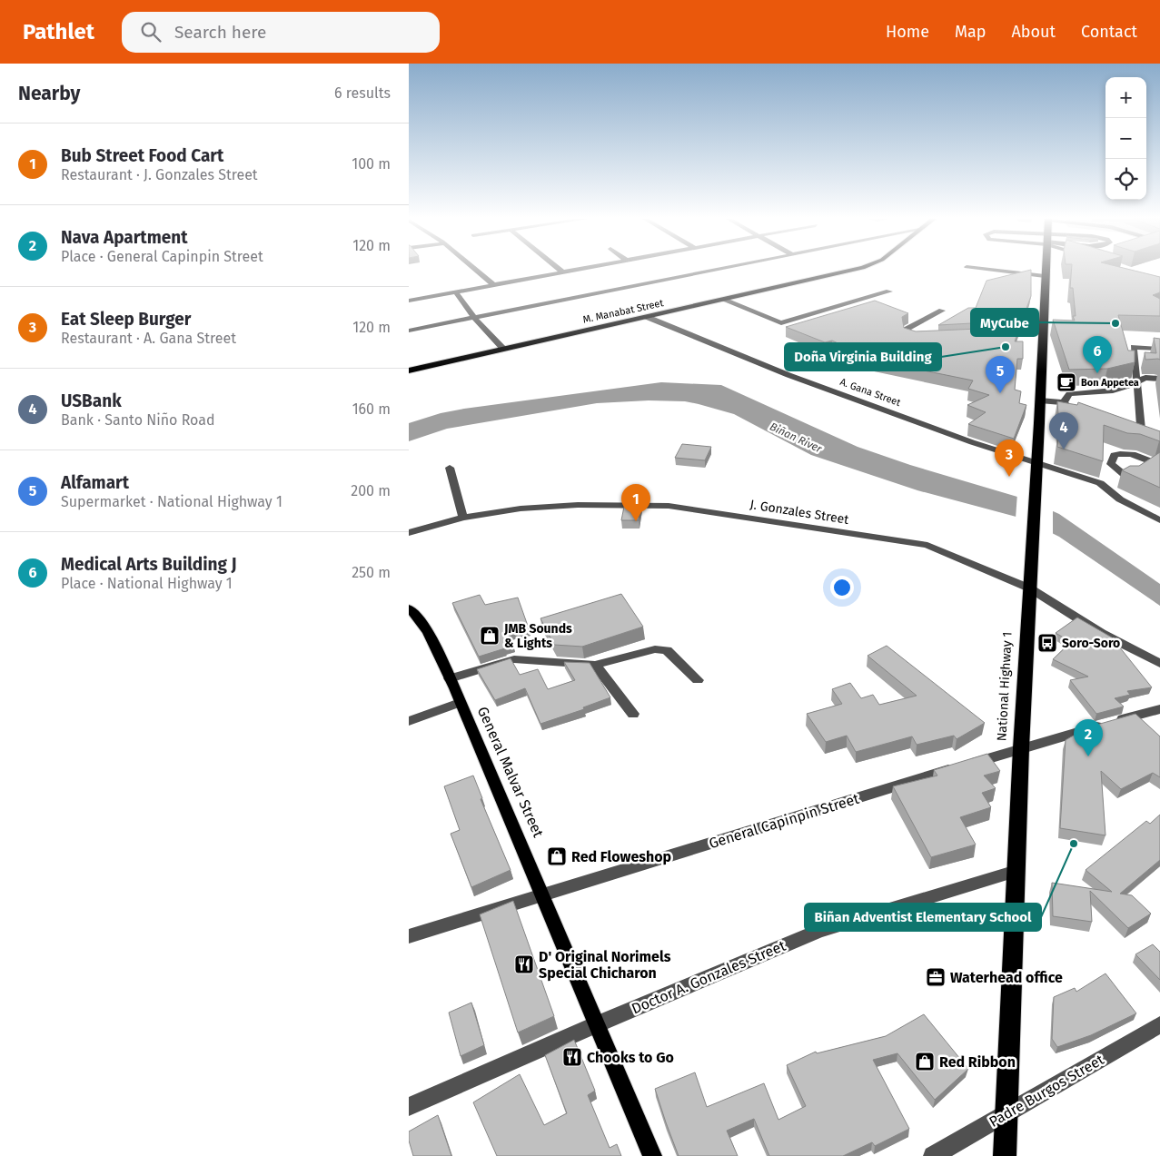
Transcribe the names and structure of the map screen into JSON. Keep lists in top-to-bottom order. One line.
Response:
{"streets":{"highway":["National Highway 1"],"main road":["M. Manabat Street","General Malvar Street"],"street":["A. Gana Street","J. Gonzales Street","General Capinpin Street","Doctor A. Gonzales Street","Padre Burgos Street"]},"crossings":[["M. Manabat Street","A. Gana Street"],["A. Gana Street","National Highway 1"],["J. Gonzales Street","National Highway 1"],["National Highway 1","General Capinpin Street"],["National Highway 1","Doctor A. Gonzales Street"],["National Highway 1","Padre Burgos Street"],["General Malvar Street","General Capinpin Street"],["General Malvar Street","Doctor A. Gonzales Street"]],"water":["Biñan River"],"places":{"other":["MyCube","Doña Virginia Building","Biñan Adventist Elementary School"],"cafe":["Bon Appetea"],"shop":["JMB Sounds & Lights","Red Floweshop","Red Ribbon"],"bus stop":["Soro-Soro"],"restaurant":["D' Original Norimels Special Chicharon","Chooks to Go"],"office":["Waterhead office"]},"page":{"header":"Pathlet","search":"Search here","nav":["Home","Map","About","Contact"],"heading":["Nearby","6 results"],"map_buttons":["+","−"],"list":[{"mark":"1","name":"Bub Street Food Cart","note":"Restaurant · J. Gonzales Street","value":"100 m"},{"mark":"2","name":"Nava Apartment","note":"Place · General Capinpin Street","value":"120 m"},{"mark":"3","name":"Eat Sleep Burger","note":"Restaurant · A. Gana Street","value":"120 m"},{"mark":"4","name":"USBank","note":"Bank · Santo Niño Road","value":"160 m"},{"mark":"5","name":"Alfamart","note":"Supermarket · National Highway 1","value":"200 m"},{"mark":"6","name":"Medical Arts Building J","note":"Place · National Highway 1","value":"250 m"}],"pins":["6","5","4","3","1","2"]}}
